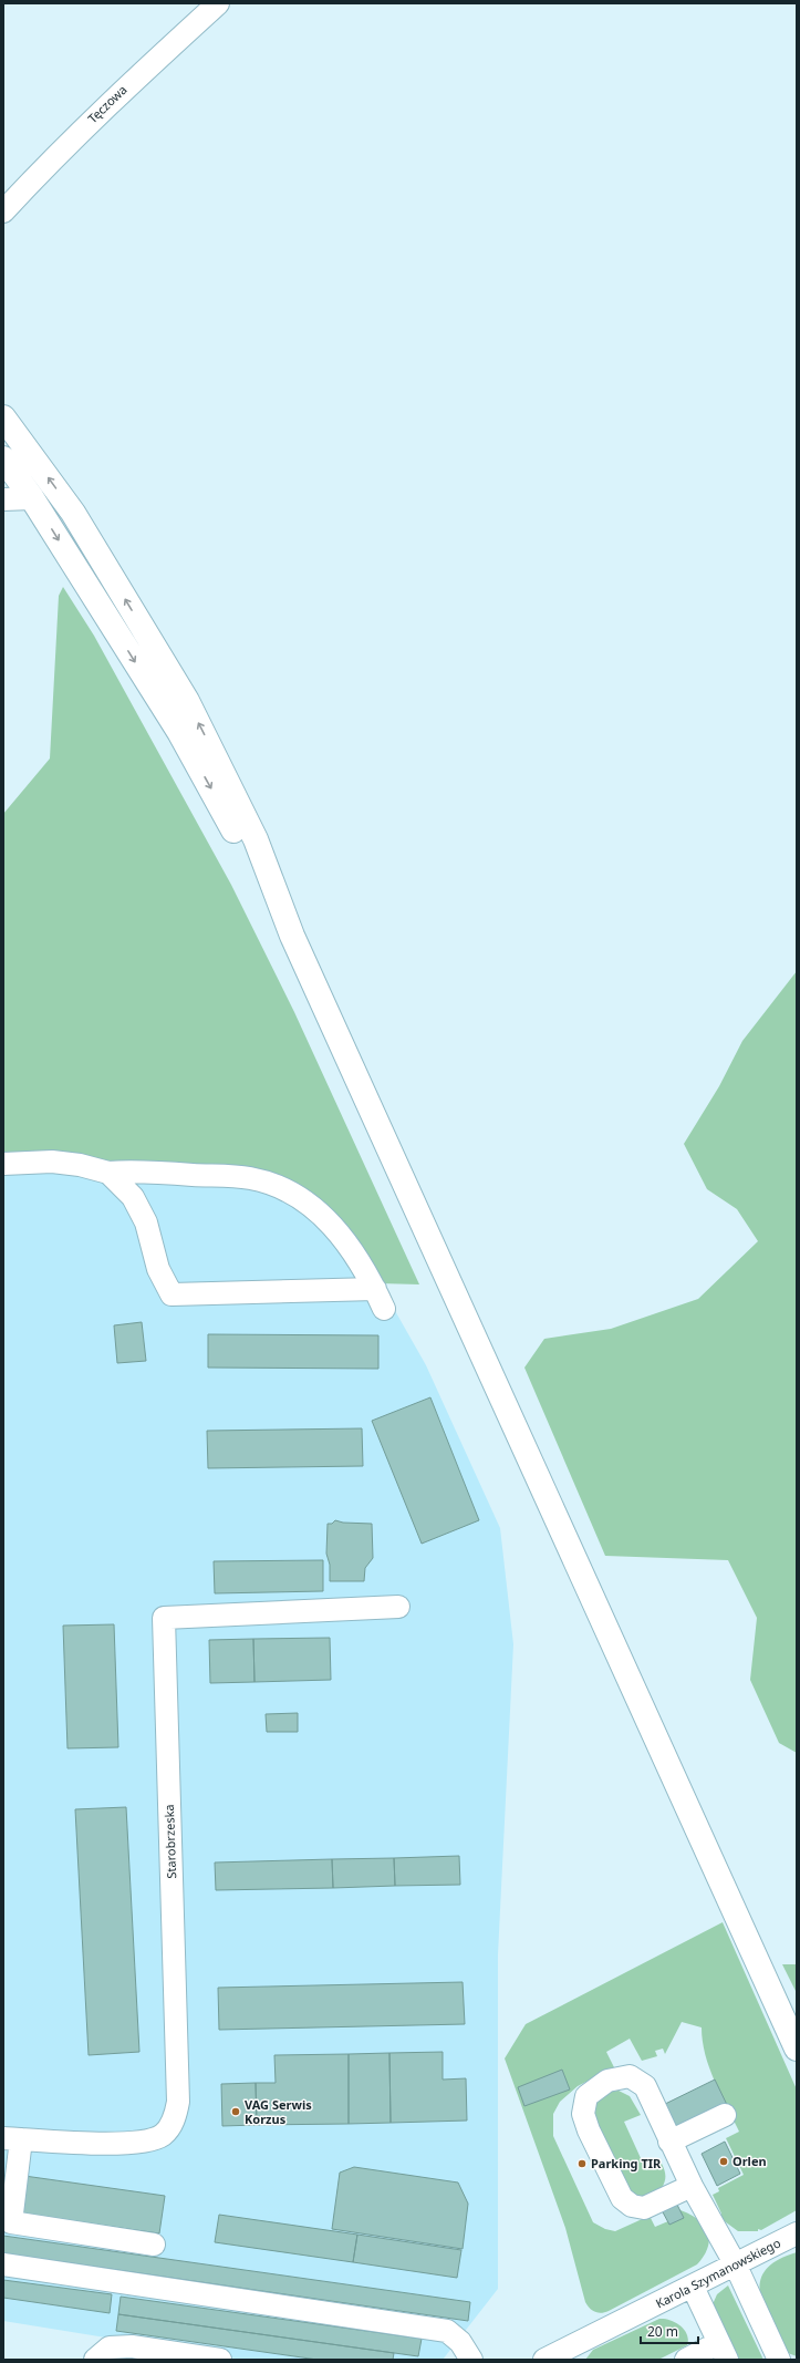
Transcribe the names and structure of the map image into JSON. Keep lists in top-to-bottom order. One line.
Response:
{"streets":{"street":["Tęczowa","Starobrzeska","Karola Szymanowskiego"]},"places":["VAG Serwis Korzus","Orlen","Parking TIR"],"scale_bar":"20 m"}
